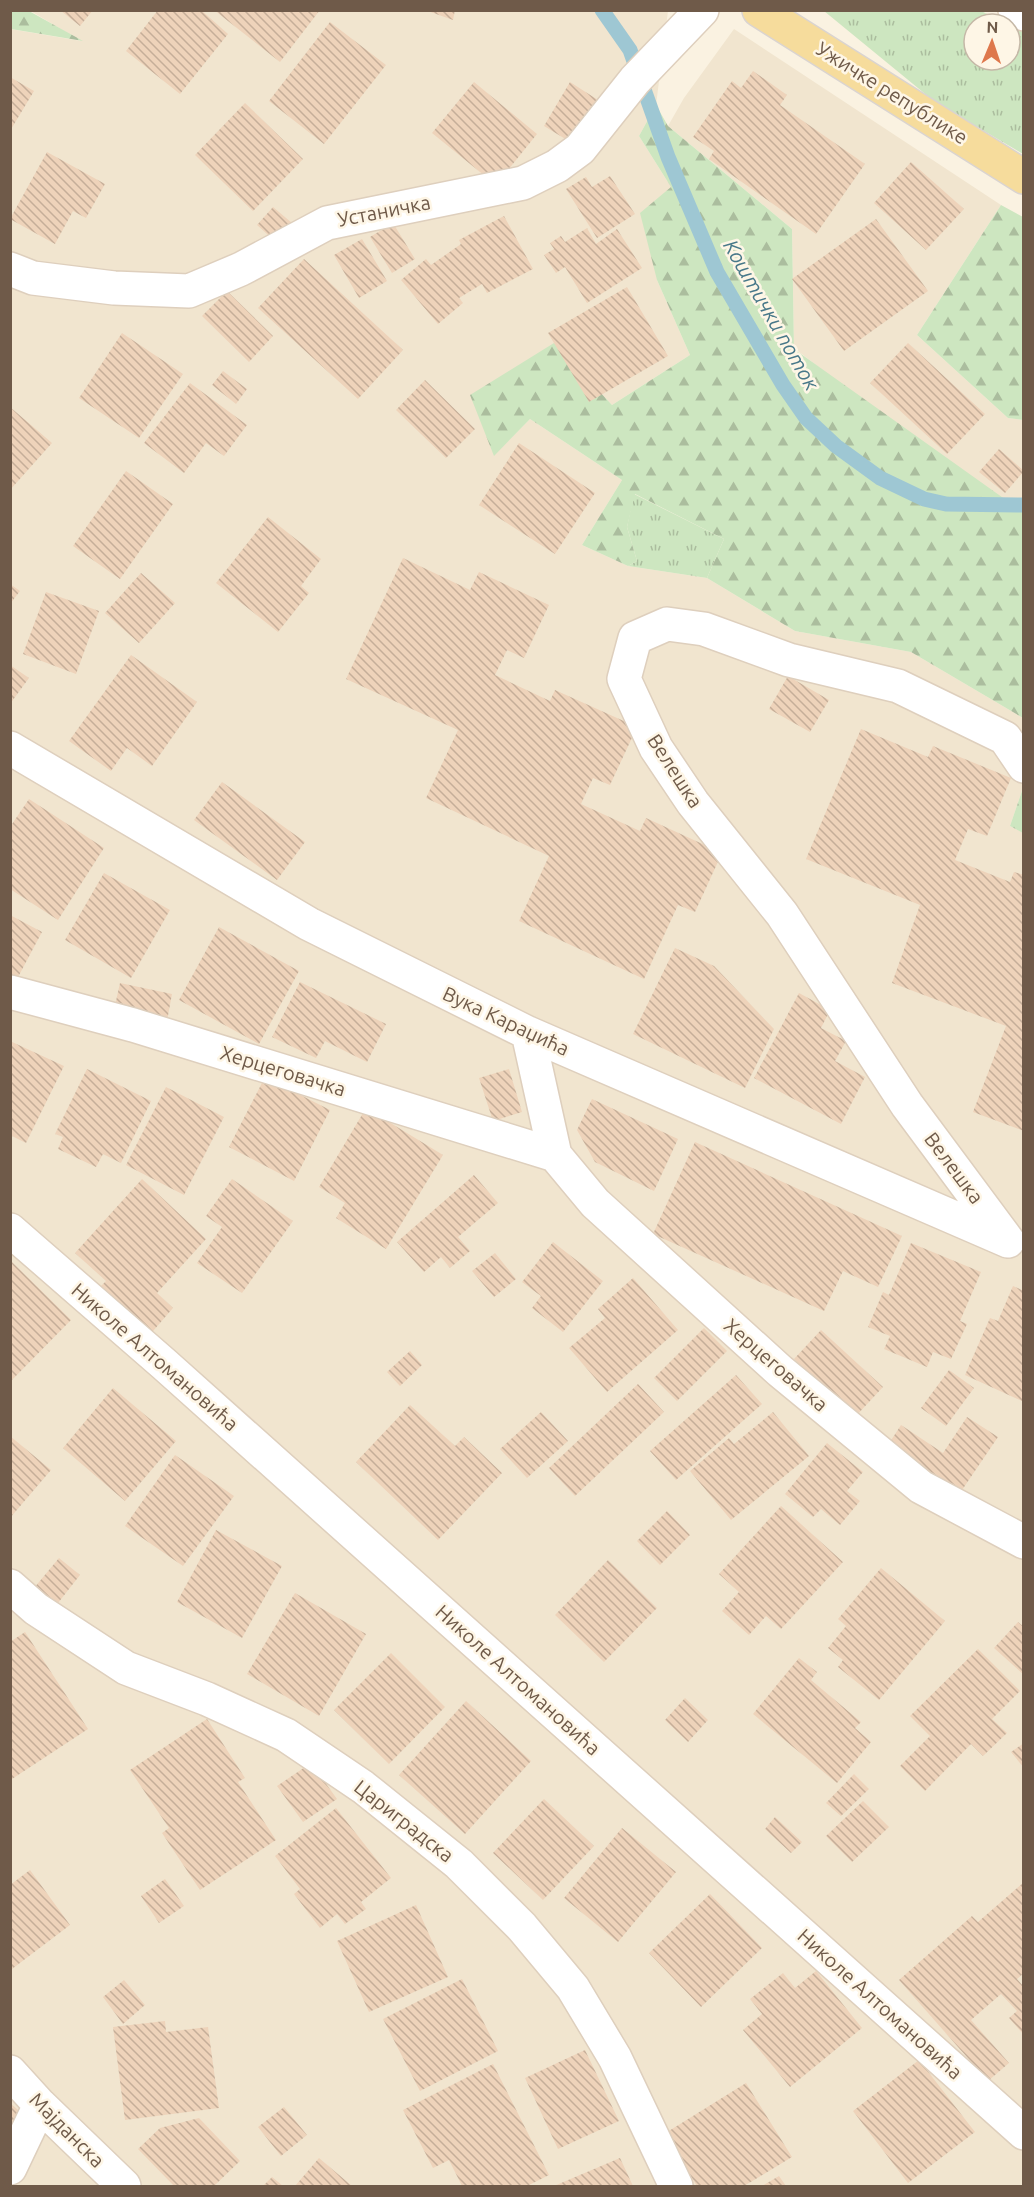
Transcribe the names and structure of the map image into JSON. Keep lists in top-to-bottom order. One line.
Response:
{"streets":{"main road":["Ужичке републике"],"street":["Устаничка","Велешка","Вука Караџића","Херцеговачка","Николе Алтомановића","Цариградска","Мајданска"]},"crossings":[["Велешка","Вука Караџића"],["Вука Караџића","Херцеговачка"]],"water":["Коштички поток"],"north":"top"}
